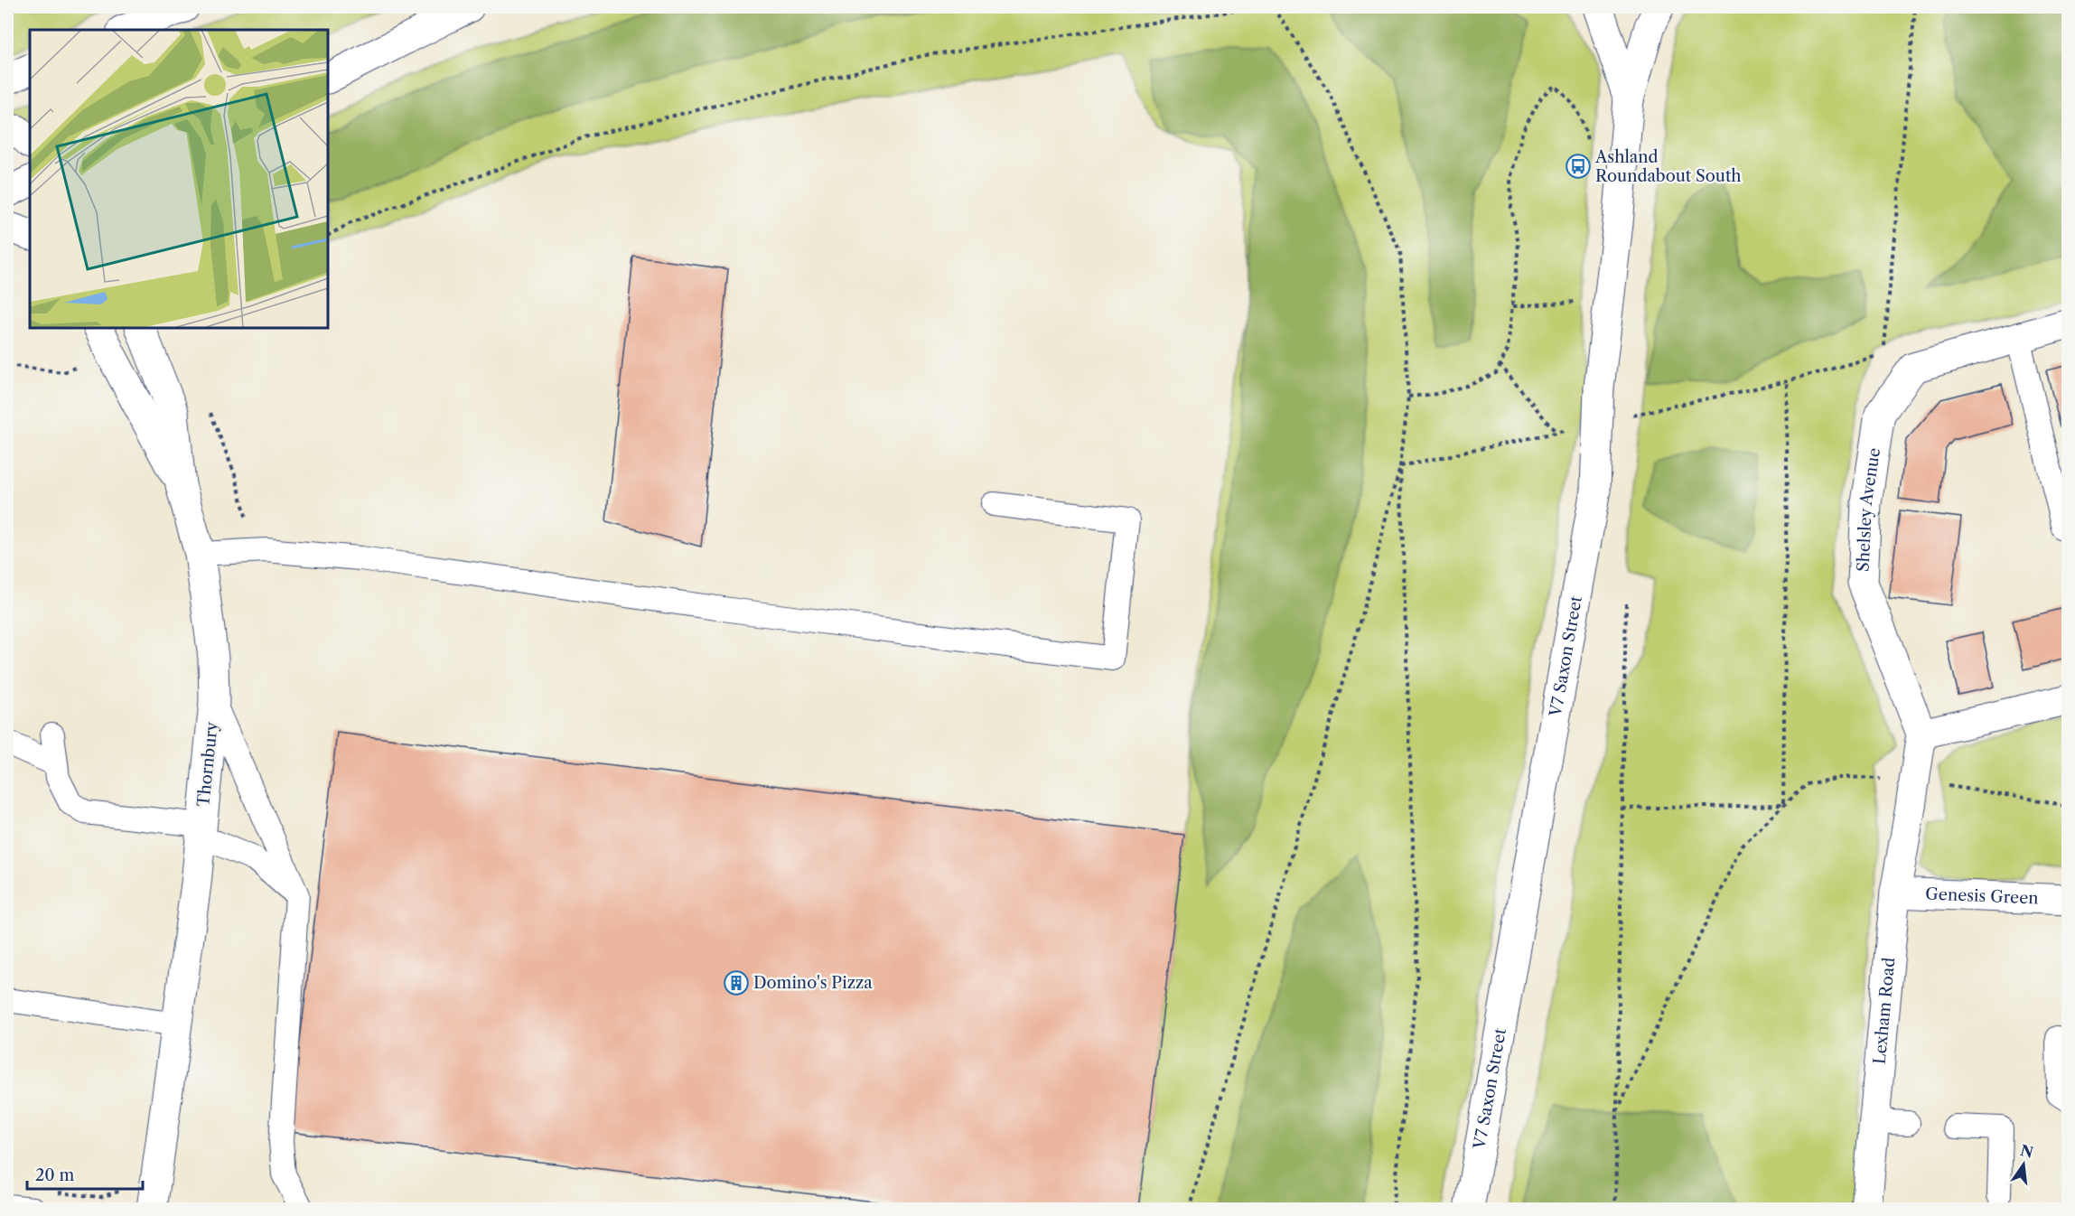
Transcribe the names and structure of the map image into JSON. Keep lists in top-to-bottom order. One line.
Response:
{"streets":{"street":["Shelsley Avenue","V7 Saxon Street","Thornbury","Genesis Green","Lexham Road"]},"crossings":[["Genesis Green","Lexham Road"]],"places":{"bus stop":["Ashland Roundabout South"],"building":["Domino's Pizza"]},"scale_bar":"20 m","north":"top"}
